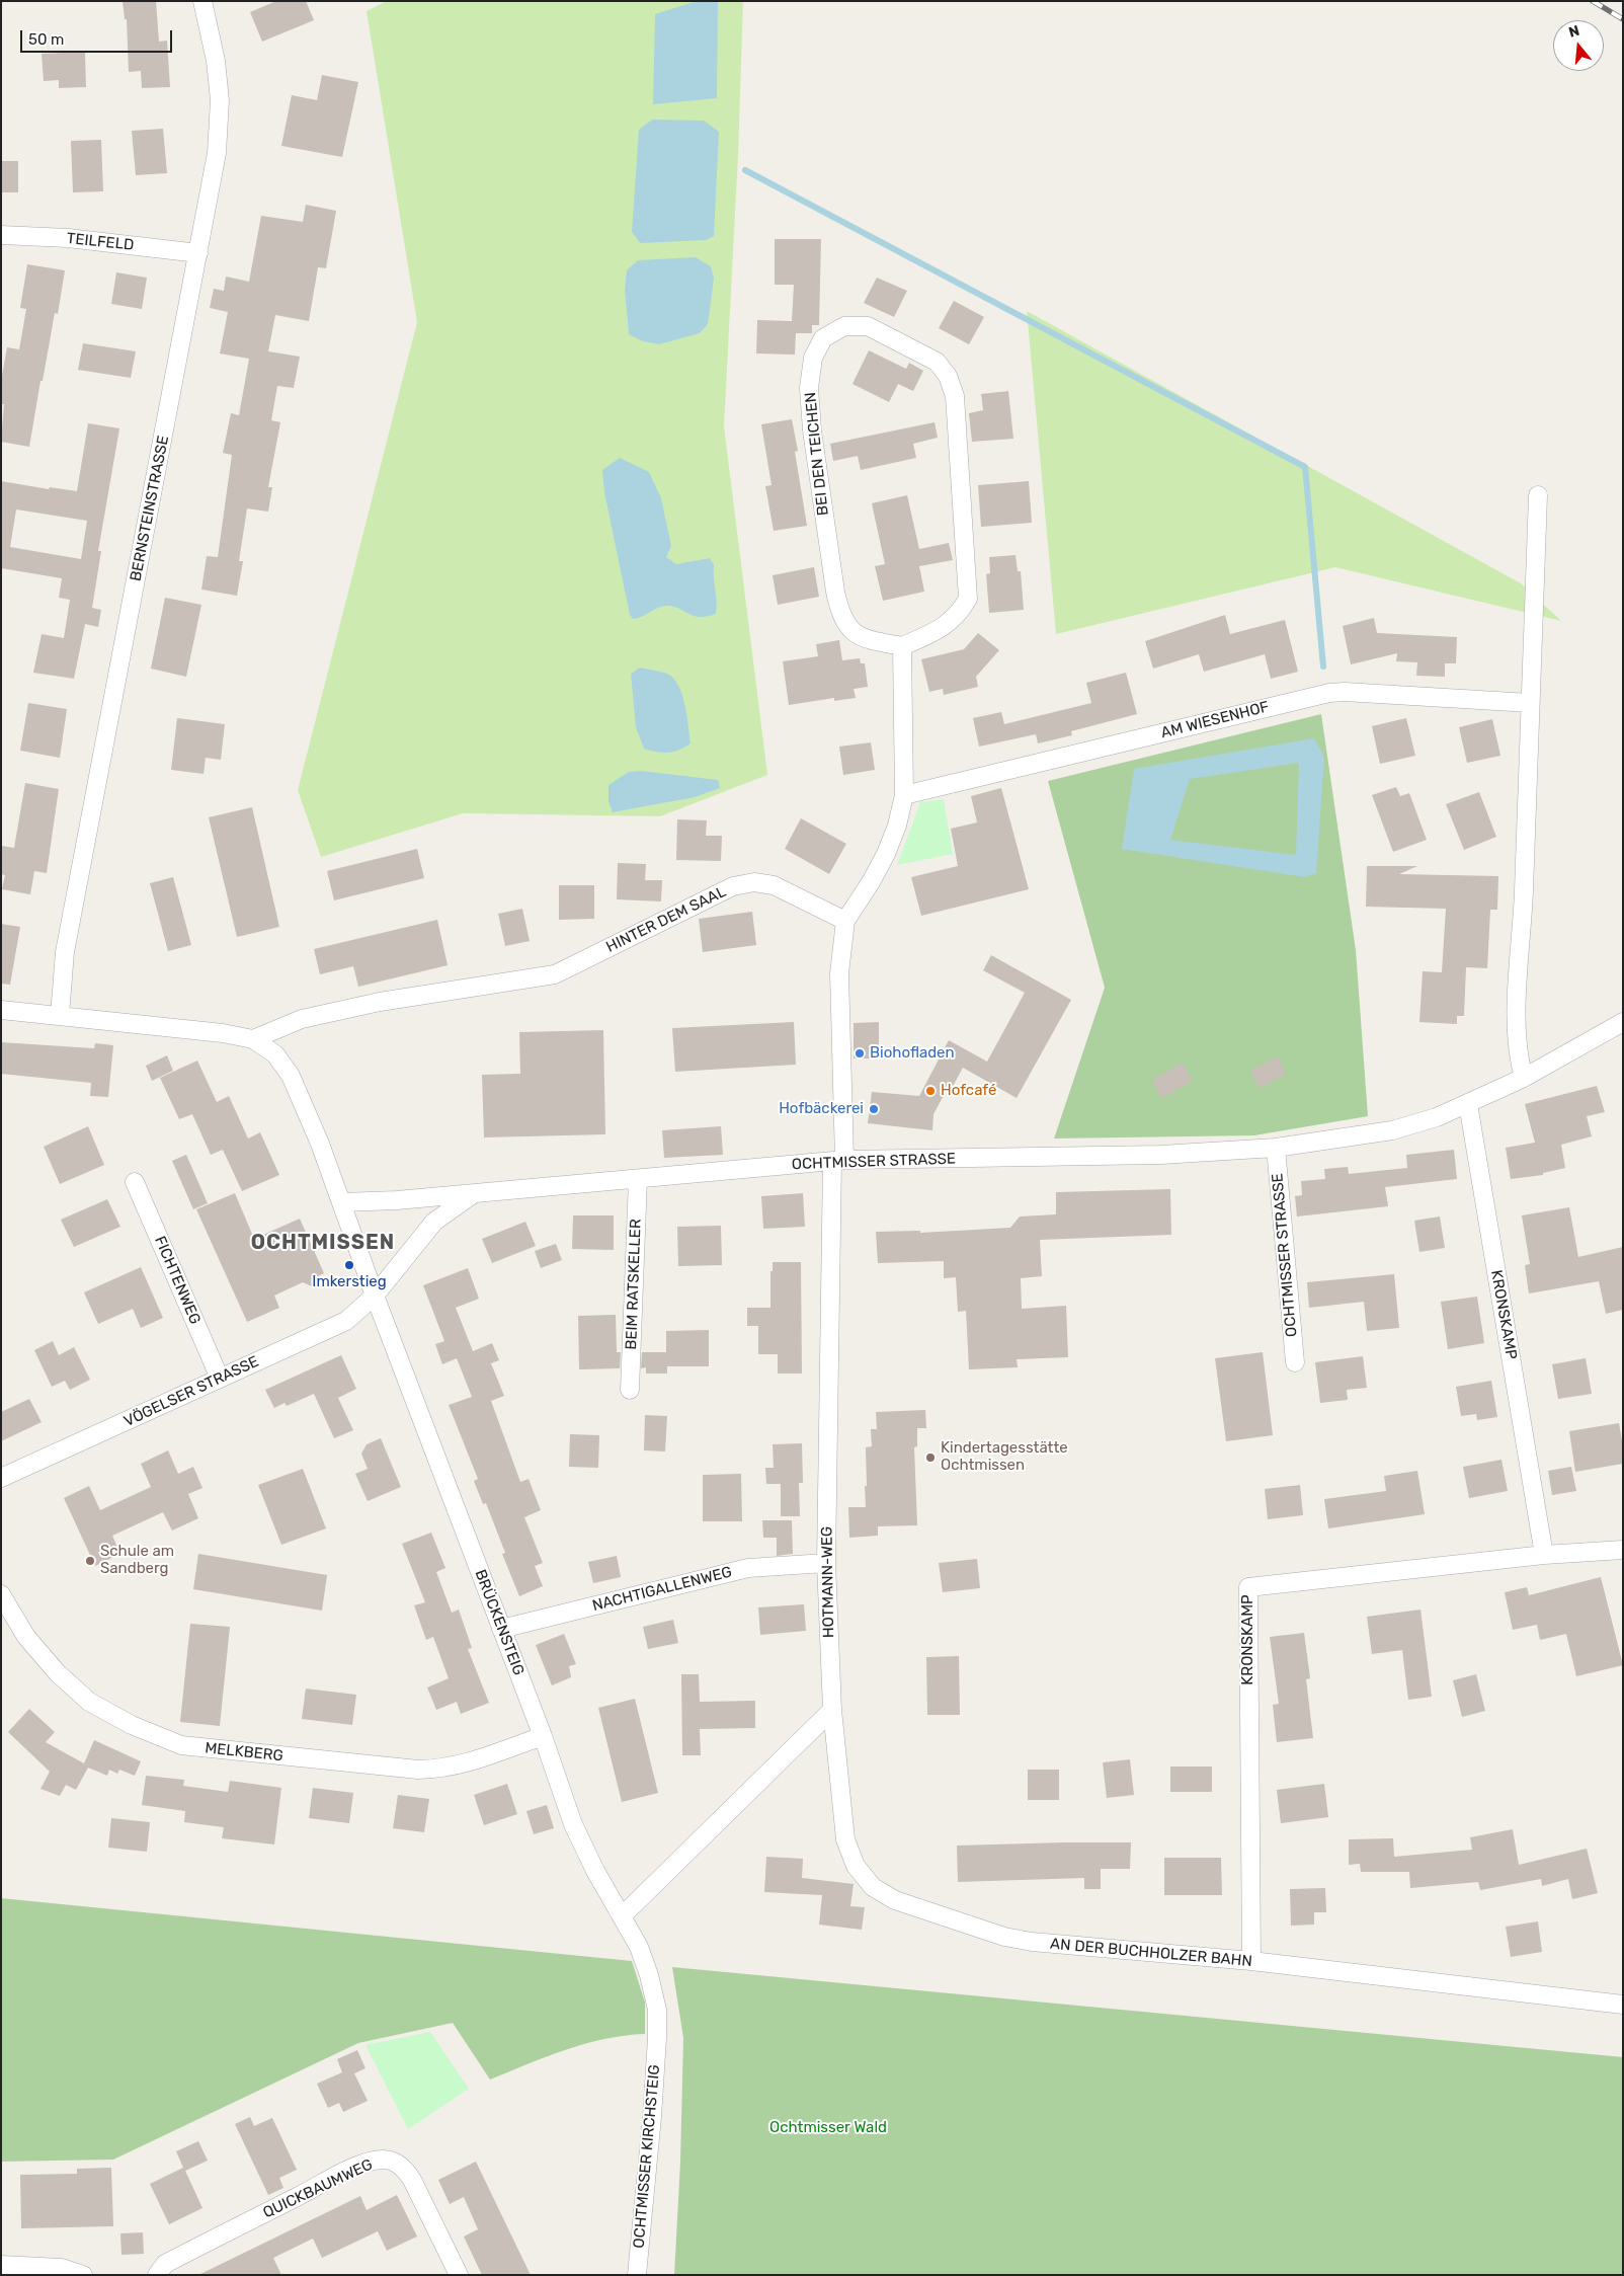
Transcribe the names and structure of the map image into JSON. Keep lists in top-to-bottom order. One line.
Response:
{"streets":{"street":["TEILFELD","BEI DEN TEICHEN","BERNSTEINSTRASSE","AM WIESENHOF","HINTER DEM SAAL","OCHTMISSER STRASSE","FICHTENWEG","BEIM RATSKELLER","KRONSKAMP","VÖGELSER STRASSE","HOTMANN-WEG","NACHTIGALLENWEG","BRÜCKENSTEIG","MELKBERG","AN DER BUCHHOLZER BAHN","OCHTMISSER KIRCHSTEIG","QUICKBAUMWEG"]},"crossings":[["TEILFELD","BERNSTEINSTRASSE"],["OCHTMISSER STRASSE","BEIM RATSKELLER"],["OCHTMISSER STRASSE","KRONSKAMP"],["OCHTMISSER STRASSE","HOTMANN-WEG"],["OCHTMISSER STRASSE","BRÜCKENSTEIG"],["FICHTENWEG","VÖGELSER STRASSE"],["KRONSKAMP","AN DER BUCHHOLZER BAHN"],["VÖGELSER STRASSE","BRÜCKENSTEIG"],["HOTMANN-WEG","NACHTIGALLENWEG"],["HOTMANN-WEG","AN DER BUCHHOLZER BAHN"],["NACHTIGALLENWEG","BRÜCKENSTEIG"],["BRÜCKENSTEIG","MELKBERG"],["BRÜCKENSTEIG","OCHTMISSER KIRCHSTEIG"]],"districts":["OCHTMISSEN"],"parks":["Ochtmisser Wald"],"places":["Biohofladen","Hofcafé","Hofbäckerei","Imkerstieg","Kindertagesstätte Ochtmissen","Schule am Sandberg"],"scale_bar":"50 m","north":"top"}
